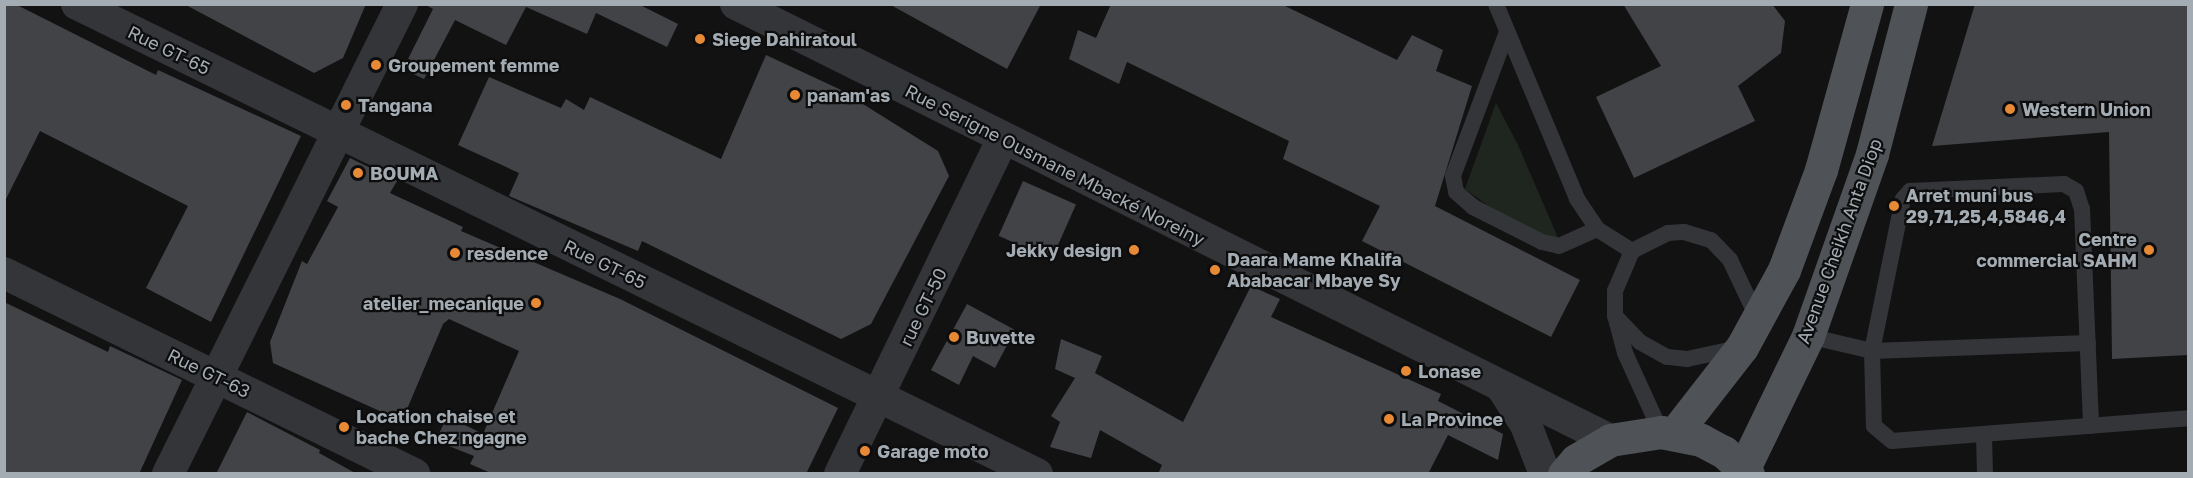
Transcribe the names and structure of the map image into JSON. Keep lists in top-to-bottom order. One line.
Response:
{"streets":{"main road":["Avenue Cheikh Anta Diop"],"street":["Rue GT-65","Rue Serigne Ousmane Mbacké Noreiny","rue GT-50","Rue GT-63"]},"crossings":[["Rue GT-65","rue GT-50"],["Rue Serigne Ousmane Mbacké Noreiny","rue GT-50"]],"places":["Siege Dahiratoul","Groupement femme","panam'as","Tangana","Western Union","BOUMA","Arret muni bus 29,71,25,4,5846,4","Jekky design","Centre commercial SAHM","resdence","Daara Mame Khalifa Ababacar Mbaye Sy","atelier_mecanique","Buvette","Lonase","La Province","Location chaise et bache Chez ngagne","Garage moto"]}
